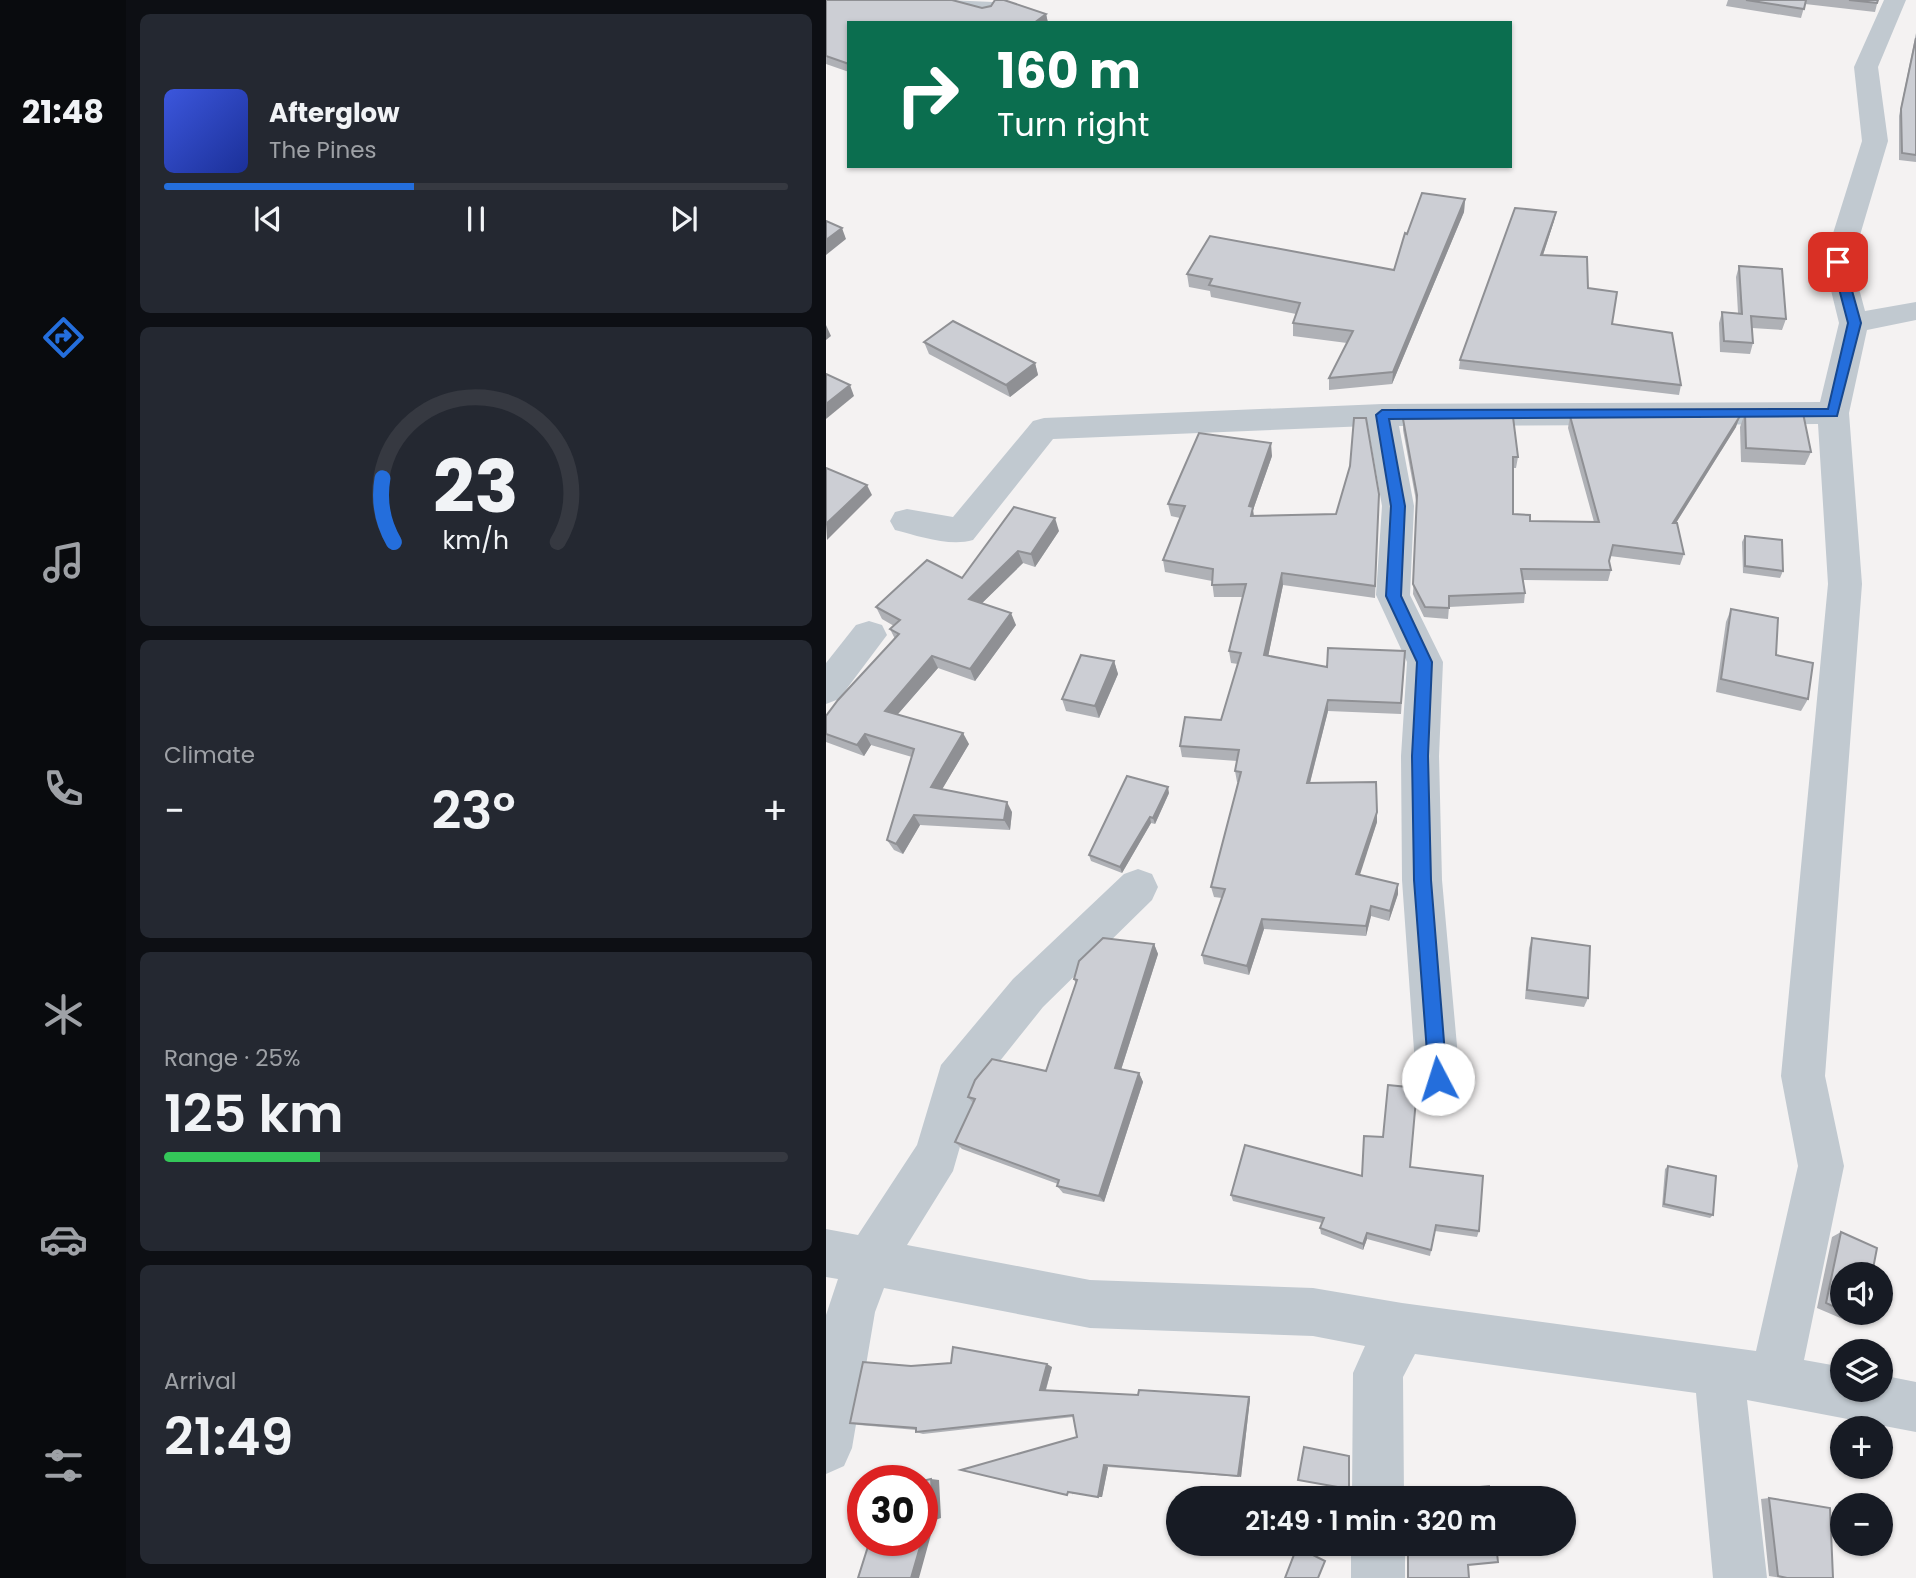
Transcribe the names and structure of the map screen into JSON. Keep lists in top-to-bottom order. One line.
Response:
{"page":{"tabs":"21:48","turn":["160 m","Turn right"],"song":["Afterglow","The Pines"],"tile":["Climate",["Range · 25%","125 km"],["Arrival","21:49"]],"heat":["−","23°","+"],"map_buttons":["+","−"],"limit":"30","trip":"21:49 · 1 min · 320 m","gauge":["23","km/h"]}}
